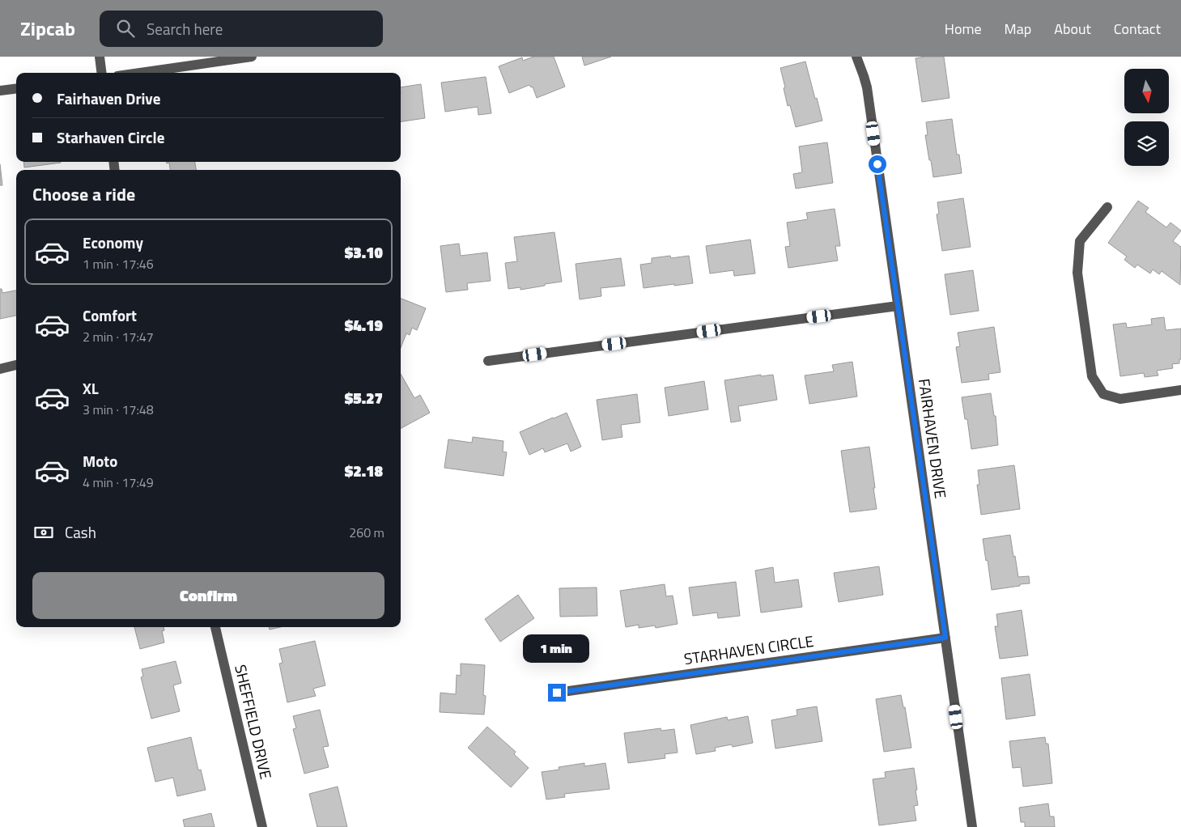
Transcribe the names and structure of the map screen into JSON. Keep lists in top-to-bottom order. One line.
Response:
{"streets":{"street":["FAIRHAVEN DRIVE","STARHAVEN CIRCLE","SHEFFIELD DRIVE"]},"crossings":[["FAIRHAVEN DRIVE","STARHAVEN CIRCLE"]],"north":"bottom","page":{"header":"Zipcab","search":"Search here","nav":["Home","Map","About","Contact"],"banner":["Fairhaven Drive","Starhaven Circle"],"heading":"Choose a ride","list":[{"name":"Economy","note":"1 min · 17:46","value":"$3.10"},{"name":"Comfort","note":"2 min · 17:47","value":"$4.19"},{"name":"XL","note":"3 min · 17:48","value":"$5.27"},{"name":"Moto","note":"4 min · 17:49","value":"$2.18"}],"pay":["Cash","260 m"],"buttons":"Confirm","bubble":"1 min"}}
